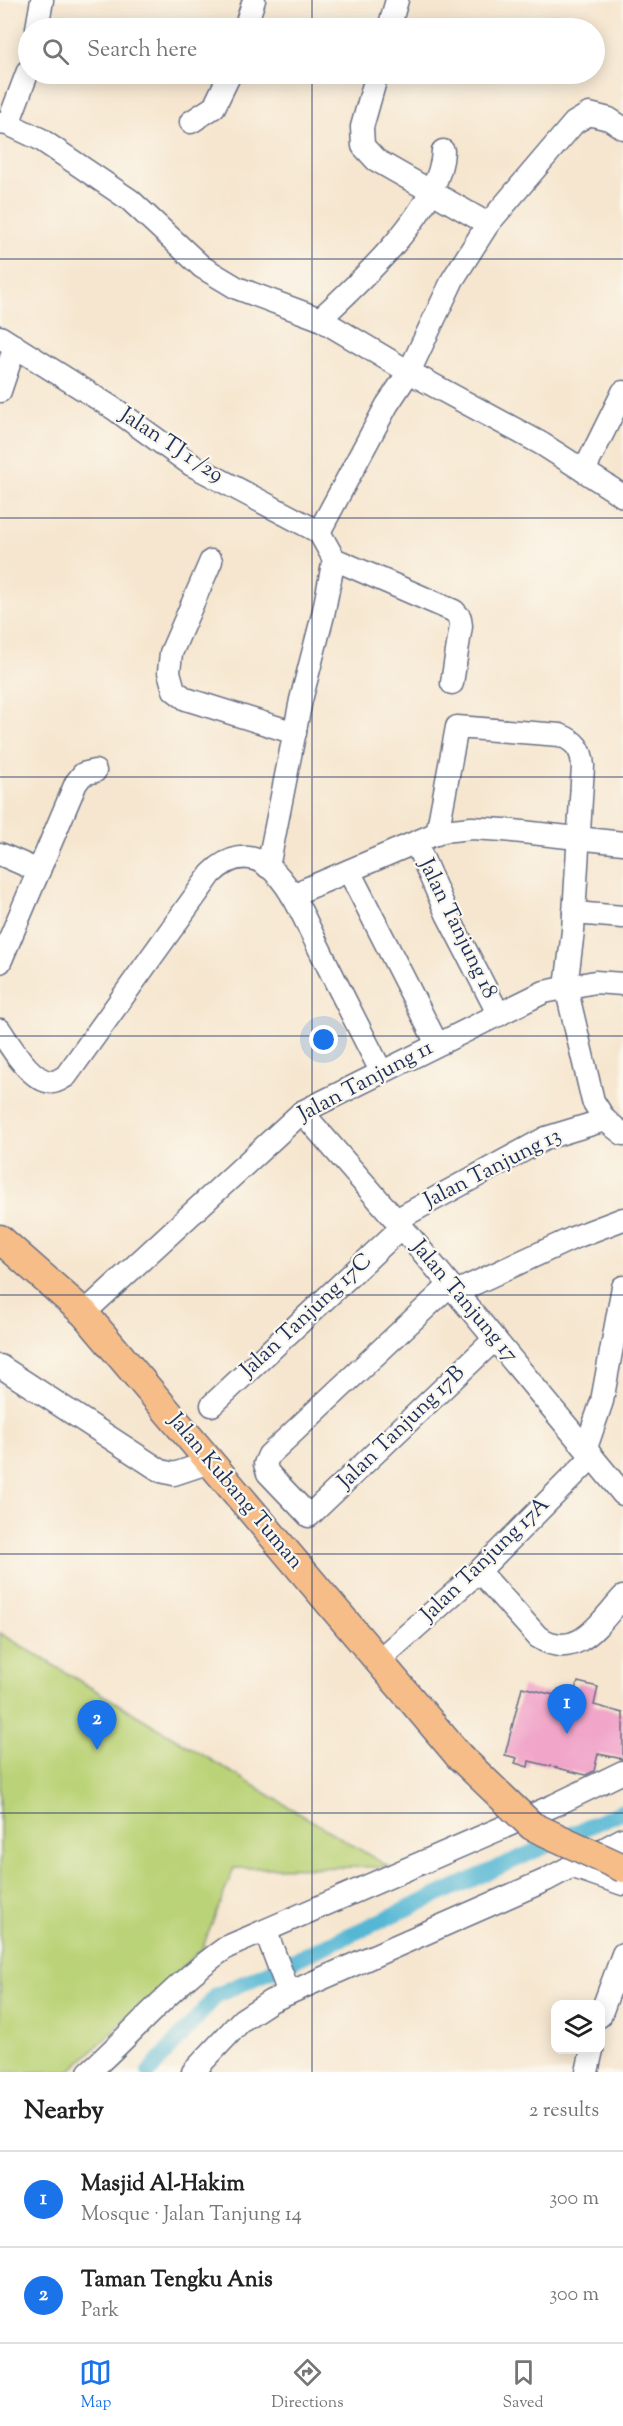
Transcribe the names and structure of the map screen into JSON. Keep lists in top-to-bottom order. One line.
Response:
{"streets":{"main road":["Jalan Kubang Tuman"],"street":["Jalan TJ 1 /29","Jalan Tanjung 18","Jalan Tanjung 11","Jalan Tanjung 13","Jalan Tanjung 17","Jalan Tanjung 17C","Jalan Tanjung 17B","Jalan Tanjung 17A"]},"crossings":[["Jalan Tanjung 18","Jalan Tanjung 11"],["Jalan Tanjung 11","Jalan Tanjung 17"],["Jalan Tanjung 11","Jalan Kubang Tuman"],["Jalan Tanjung 13","Jalan Tanjung 17"],["Jalan Tanjung 13","Jalan Tanjung 17C"],["Jalan Tanjung 17","Jalan Tanjung 17C"],["Jalan Tanjung 17","Jalan Tanjung 17B"],["Jalan Tanjung 17","Jalan Tanjung 17A"],["Jalan Kubang Tuman","Jalan Tanjung 17A"]],"page":{"search":"Search here","pins":["1","2"],"heading":["Nearby","2 results"],"list":[{"mark":"1","name":"Masjid Al-Hakim","note":"Mosque · Jalan Tanjung 14","value":"300 m"},{"mark":"2","name":"Taman Tengku Anis","note":"Park","value":"300 m"}],"nav":["Map","Directions","Saved"]}}
